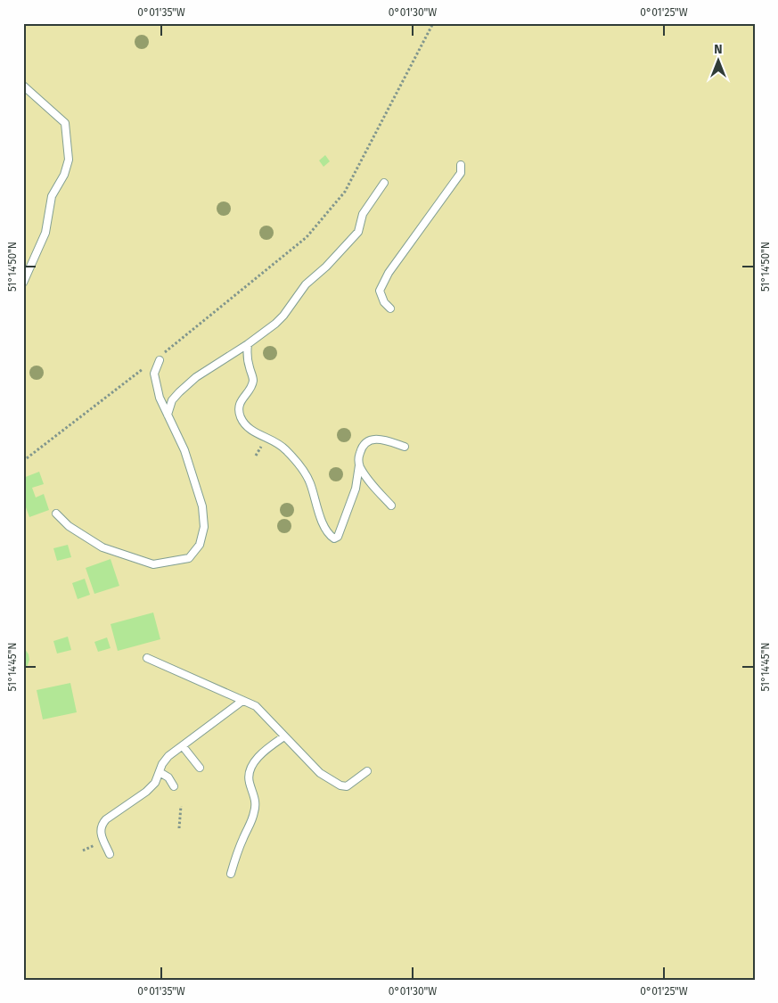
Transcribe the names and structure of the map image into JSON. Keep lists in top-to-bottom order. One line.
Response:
{"north":"top","coordinates":["0°01'35\"W","0°01'30\"W","0°01'25\"W","51°14'50\"N","51°14'45\"N"]}
